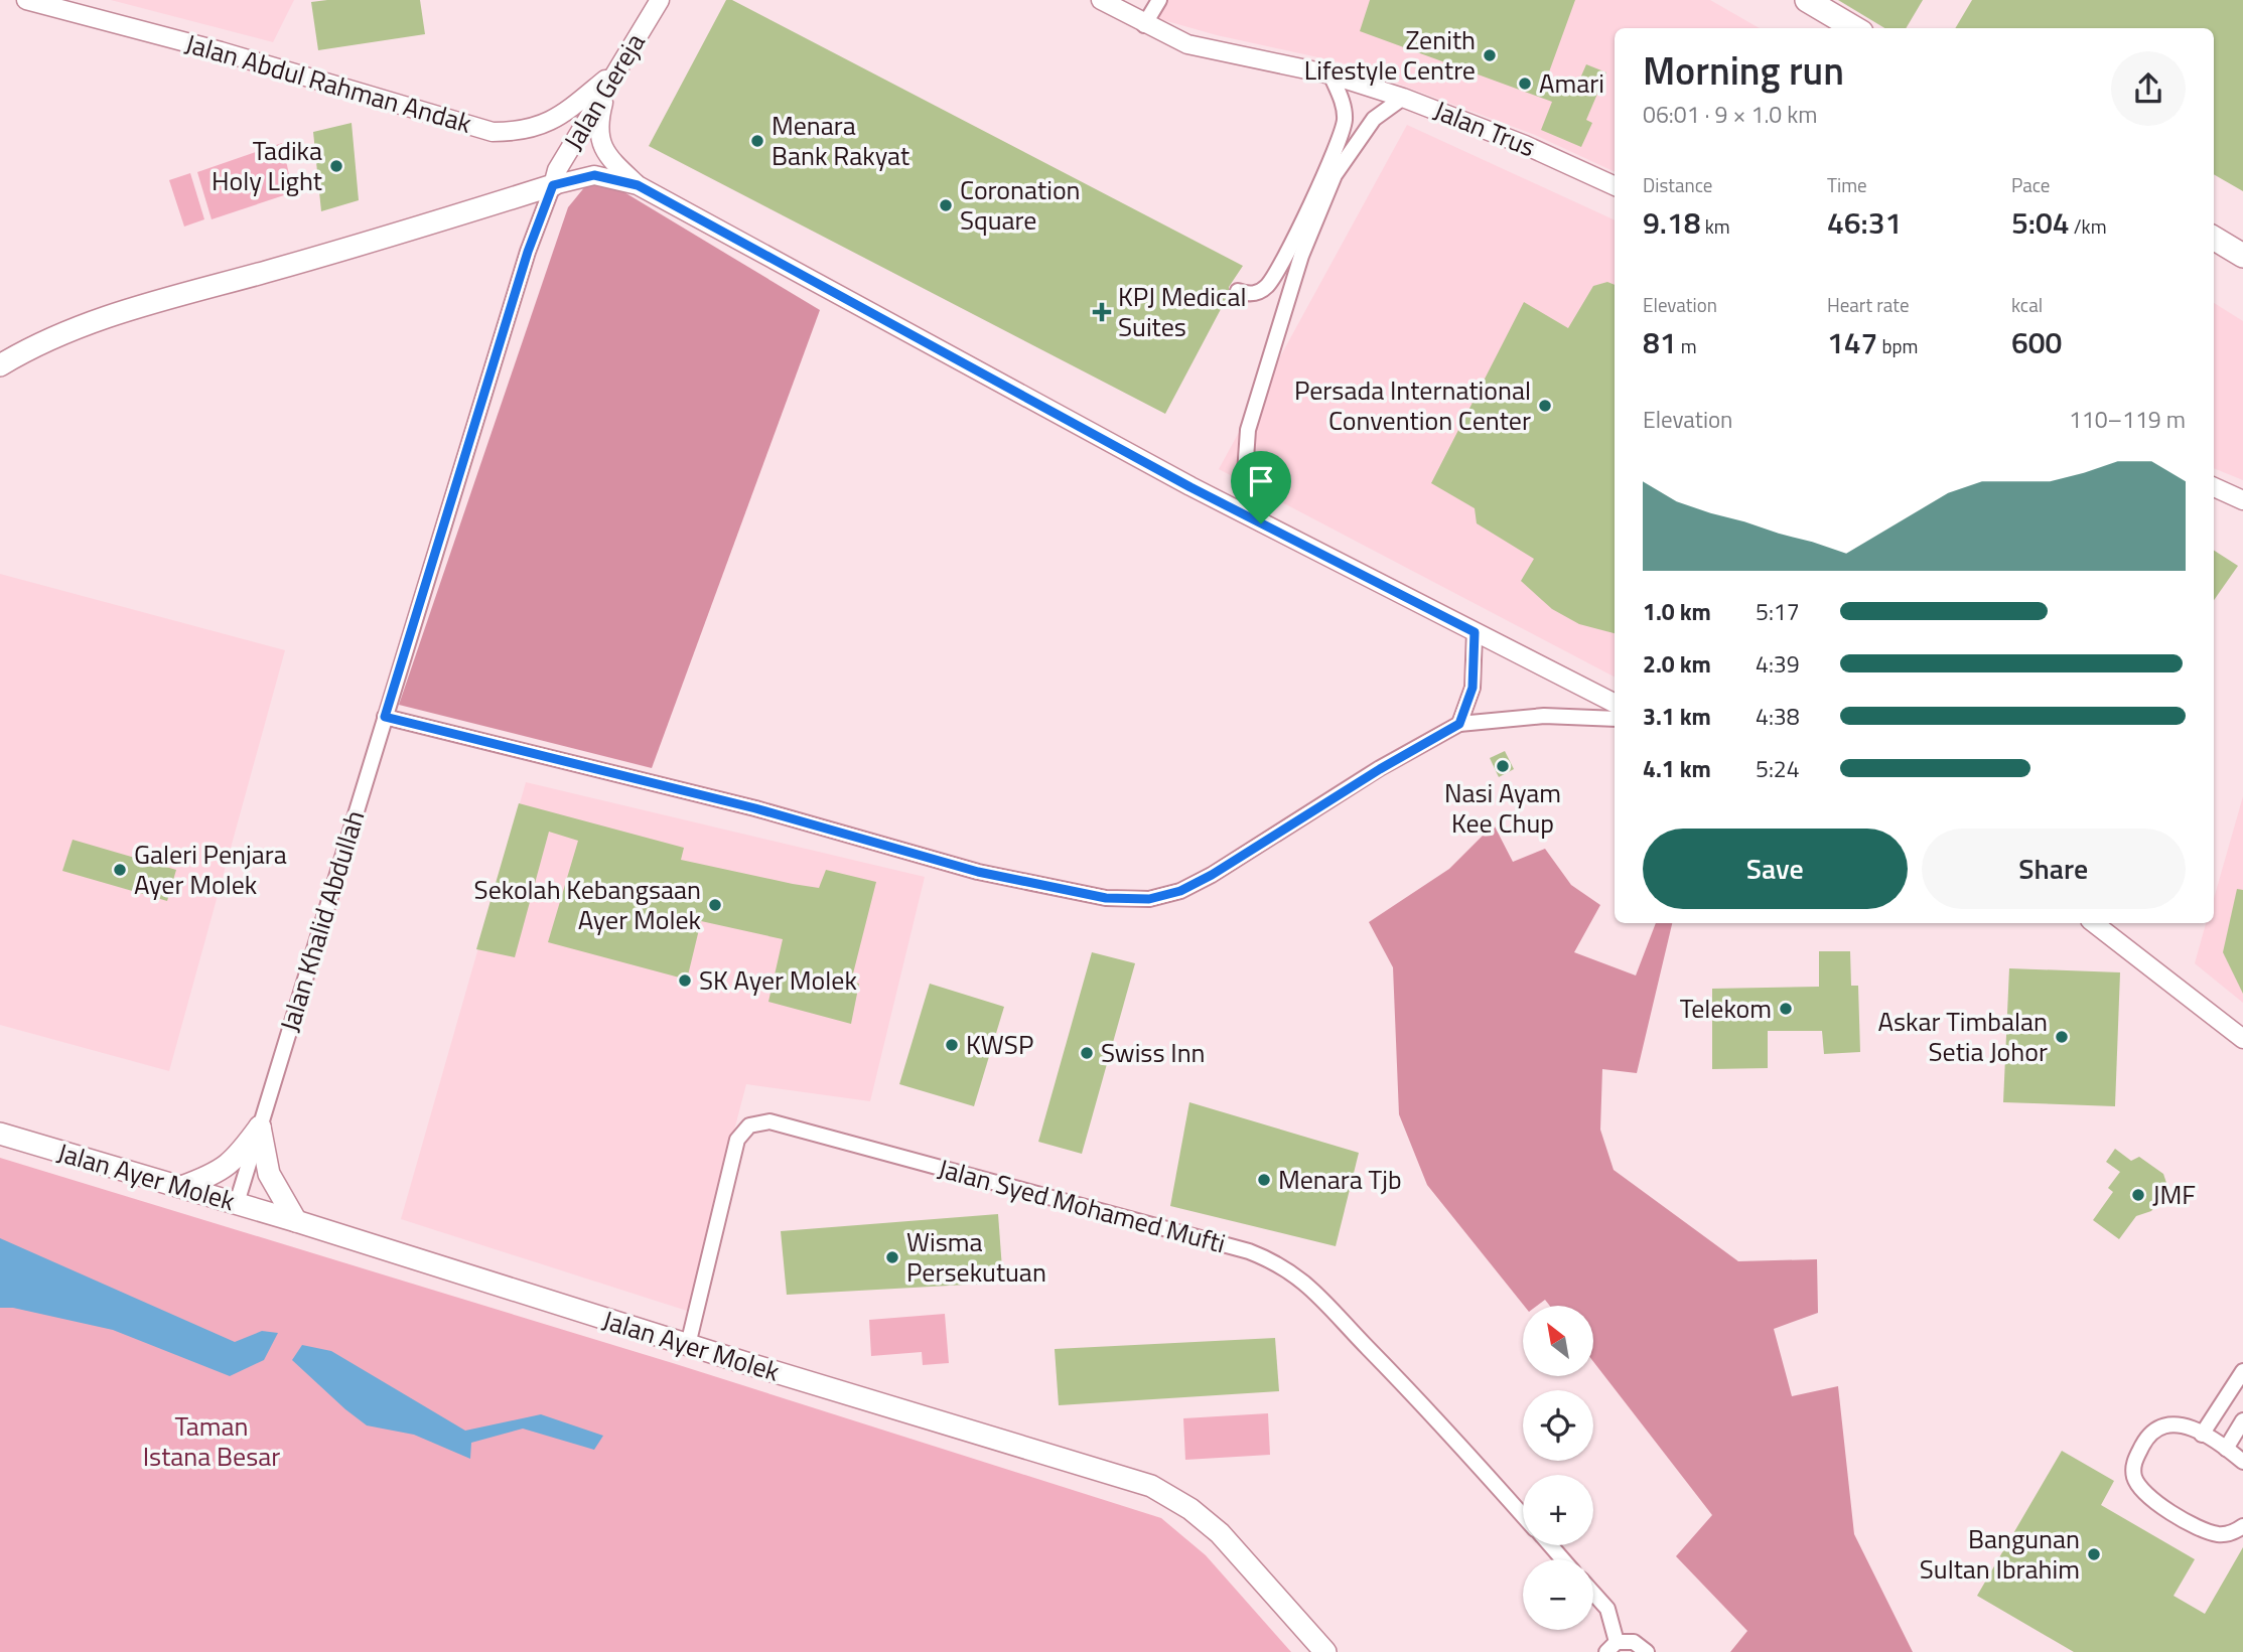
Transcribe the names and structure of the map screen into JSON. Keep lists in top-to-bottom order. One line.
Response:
{"streets":{"main road":["Jalan Ayer Molek"],"street":["Jalan Abdul Rahman Andak","Jalan Gereja","Jalan Trus","Jalan Khalid Abdullah","Jalan Syed Mohamed Mufti"]},"crossings":[["Jalan Abdul Rahman Andak","Jalan Gereja"],["Jalan Gereja","Jalan Khalid Abdullah"],["Jalan Khalid Abdullah","Jalan Ayer Molek"],["Jalan Ayer Molek","Jalan Syed Mohamed Mufti"]],"parks":["Taman Istana Besar"],"places":{"other":["Zenith Lifestyle Centre","Amari","Menara Bank Rakyat","Tadika Holy Light","Coronation Square","Persada International Convention Center","Nasi Ayam Kee Chup","Galeri Penjara Ayer Molek","Sekolah Kebangsaan Ayer Molek","SK Ayer Molek","Telekom","Askar Timbalan Setia Johor","KWSP","Swiss Inn","Menara Tjb","JMF","Wisma Persekutuan","Bangunan Sultan Ibrahim"],"health":["KPJ Medical Suites"]},"north":"top left","page":{"heading":["Morning run","06:01 · 9 × 1.0 km"],"stats":[["Distance","9.18 km"],["Time","46:31"],["Pace","5:04 /km"],["Elevation","81 m"],["Heart rate","147 bpm"],["kcal","600"]],"chart":["Elevation","110–119 m"],"list":[{"name":"1.0 km","note":"5:17"},{"name":"2.0 km","note":"4:39"},{"name":"3.1 km","note":"4:38"},{"name":"4.1 km","note":"5:24"}],"buttons":["Save","Share"],"map_buttons":["+","−"]}}
